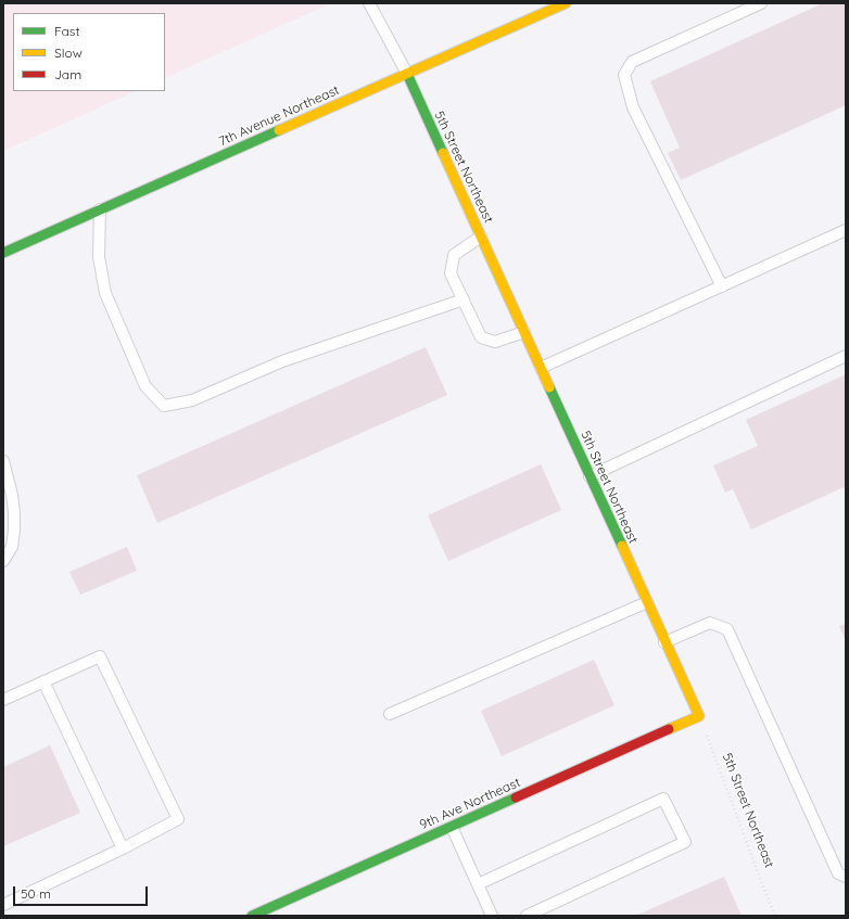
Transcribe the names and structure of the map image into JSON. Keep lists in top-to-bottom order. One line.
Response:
{"streets":{"street":["7th Avenue Northeast","5th Street Northeast","9th Ave Northeast"]},"crossings":[["7th Avenue Northeast","5th Street Northeast"],["5th Street Northeast","9th Ave Northeast"]],"legend":["Fast","Slow","Jam"],"scale_bar":"50 m"}
